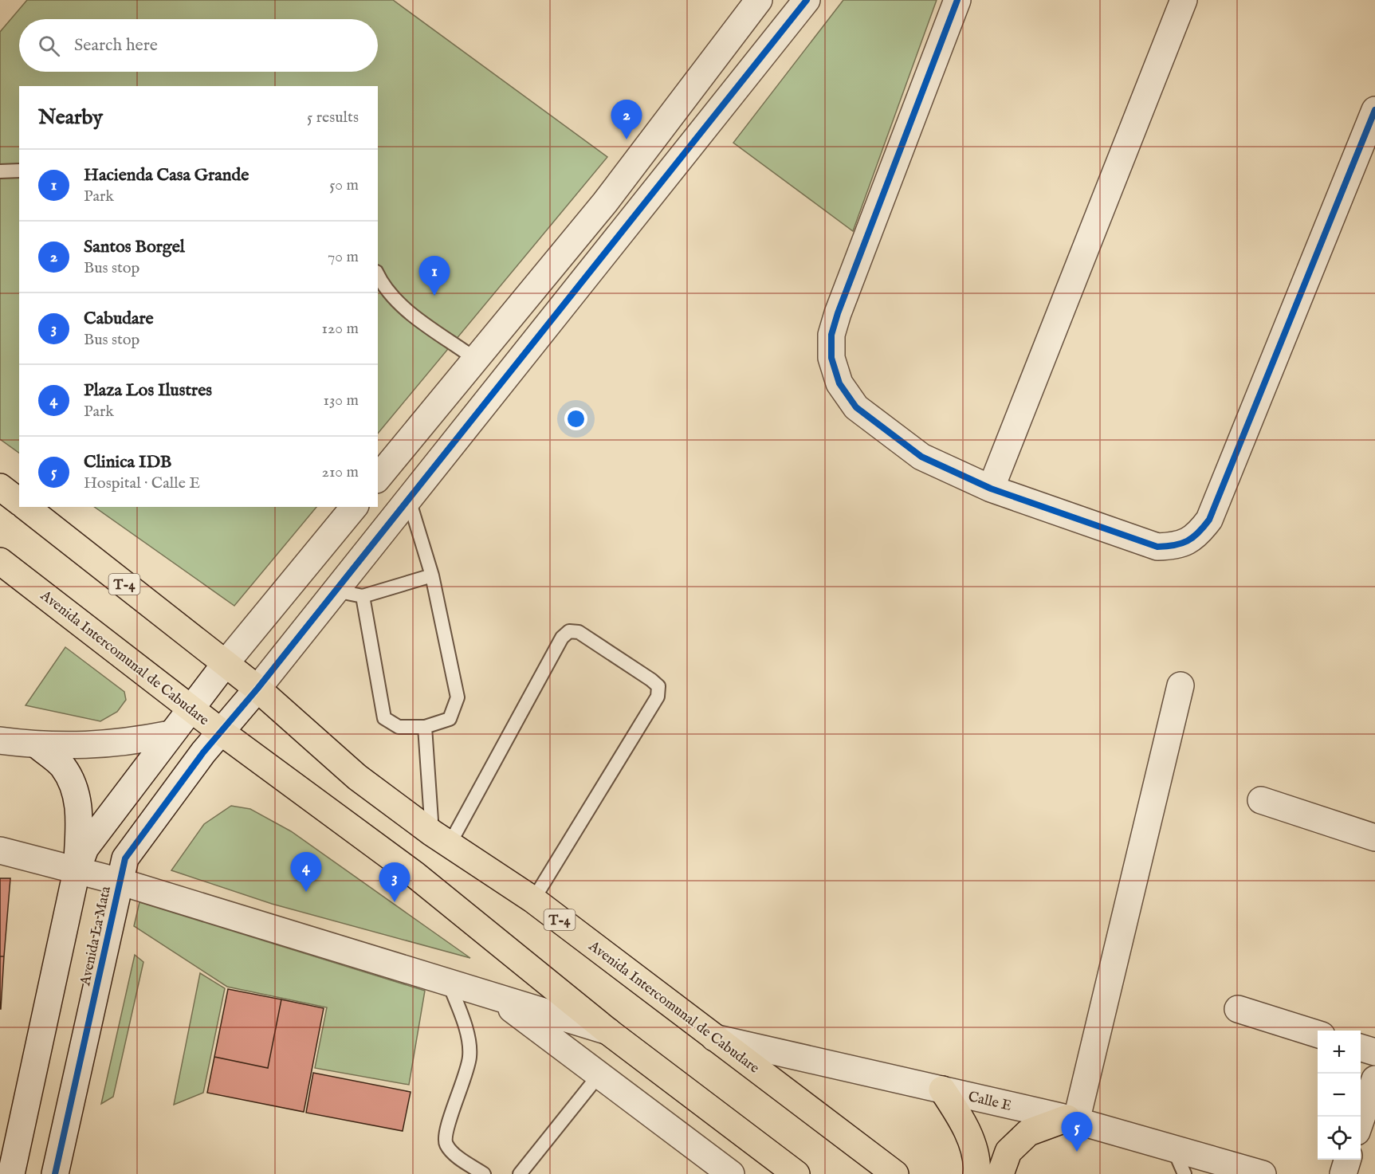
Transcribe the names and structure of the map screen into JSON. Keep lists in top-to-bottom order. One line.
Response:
{"streets":{"highway":["T-4","Avenida Intercomunal de Cabudare"],"street":["Avenida La Mata","Calle E"]},"crossings":[["Avenida Intercomunal de Cabudare","Avenida La Mata"],["Avenida Intercomunal de Cabudare","Calle E"]],"page":{"search":"Search here","heading":["Nearby","5 results"],"pins":["2","1","4","3","5"],"list":[{"mark":"1","name":"Hacienda Casa Grande","note":"Park","value":"50 m"},{"mark":"2","name":"Santos Borgel","note":"Bus stop","value":"70 m"},{"mark":"3","name":"Cabudare","note":"Bus stop","value":"120 m"},{"mark":"4","name":"Plaza Los Ilustres","note":"Park","value":"130 m"},{"mark":"5","name":"Clinica IDB","note":"Hospital · Calle E","value":"210 m"}],"map_buttons":["+","−"]}}
